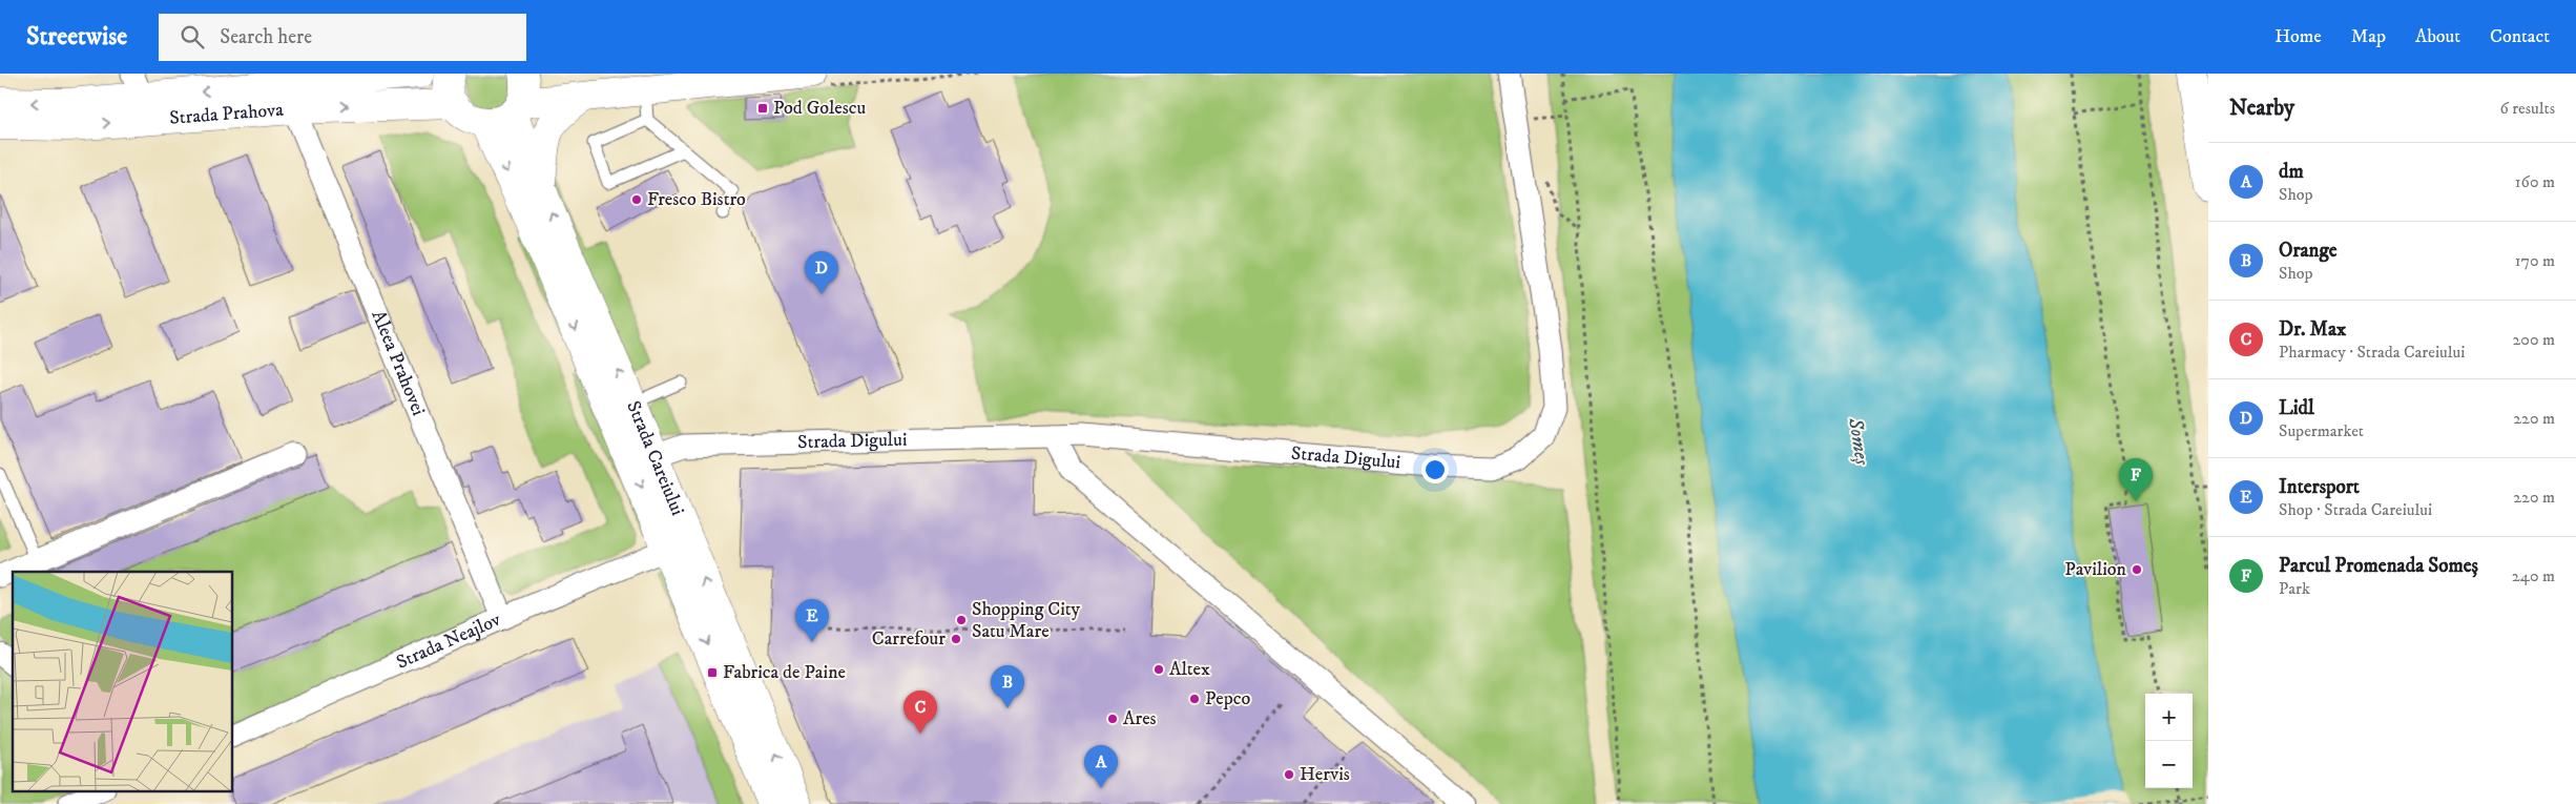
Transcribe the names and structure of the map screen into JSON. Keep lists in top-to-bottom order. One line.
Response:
{"streets":{"main road":["Strada Prahova","Strada Careiului"],"street":["Aleea Prahovei","Strada Digului","Strada Neajlov"]},"crossings":[["Strada Prahova","Aleea Prahovei"],["Aleea Prahovei","Strada Neajlov"],["Strada Digului","Strada Careiului"],["Strada Careiului","Strada Neajlov"]],"water":["Someș"],"places":{"transit":["Pod Golescu","Fabrica de Paine"],"other":["Fresco Bistro","Pavilion","Shopping City Satu Mare","Carrefour","Altex","Pepco","Ares","Hervis"]},"page":{"header":"Streetwise","search":"Search here","nav":["Home","Map","About","Contact"],"heading":["Nearby","6 results"],"list":[{"mark":"A","name":"dm","note":"Shop","value":"160 m"},{"mark":"B","name":"Orange","note":"Shop","value":"170 m"},{"mark":"C","name":"Dr. Max","note":"Pharmacy · Strada Careiului","value":"200 m"},{"mark":"D","name":"Lidl","note":"Supermarket","value":"220 m"},{"mark":"E","name":"Intersport","note":"Shop · Strada Careiului","value":"220 m"},{"mark":"F","name":"Parcul Promenada Someș","note":"Park","value":"240 m"}],"pins":["D","F","E","B","C","A"],"map_buttons":["+","−"]}}
